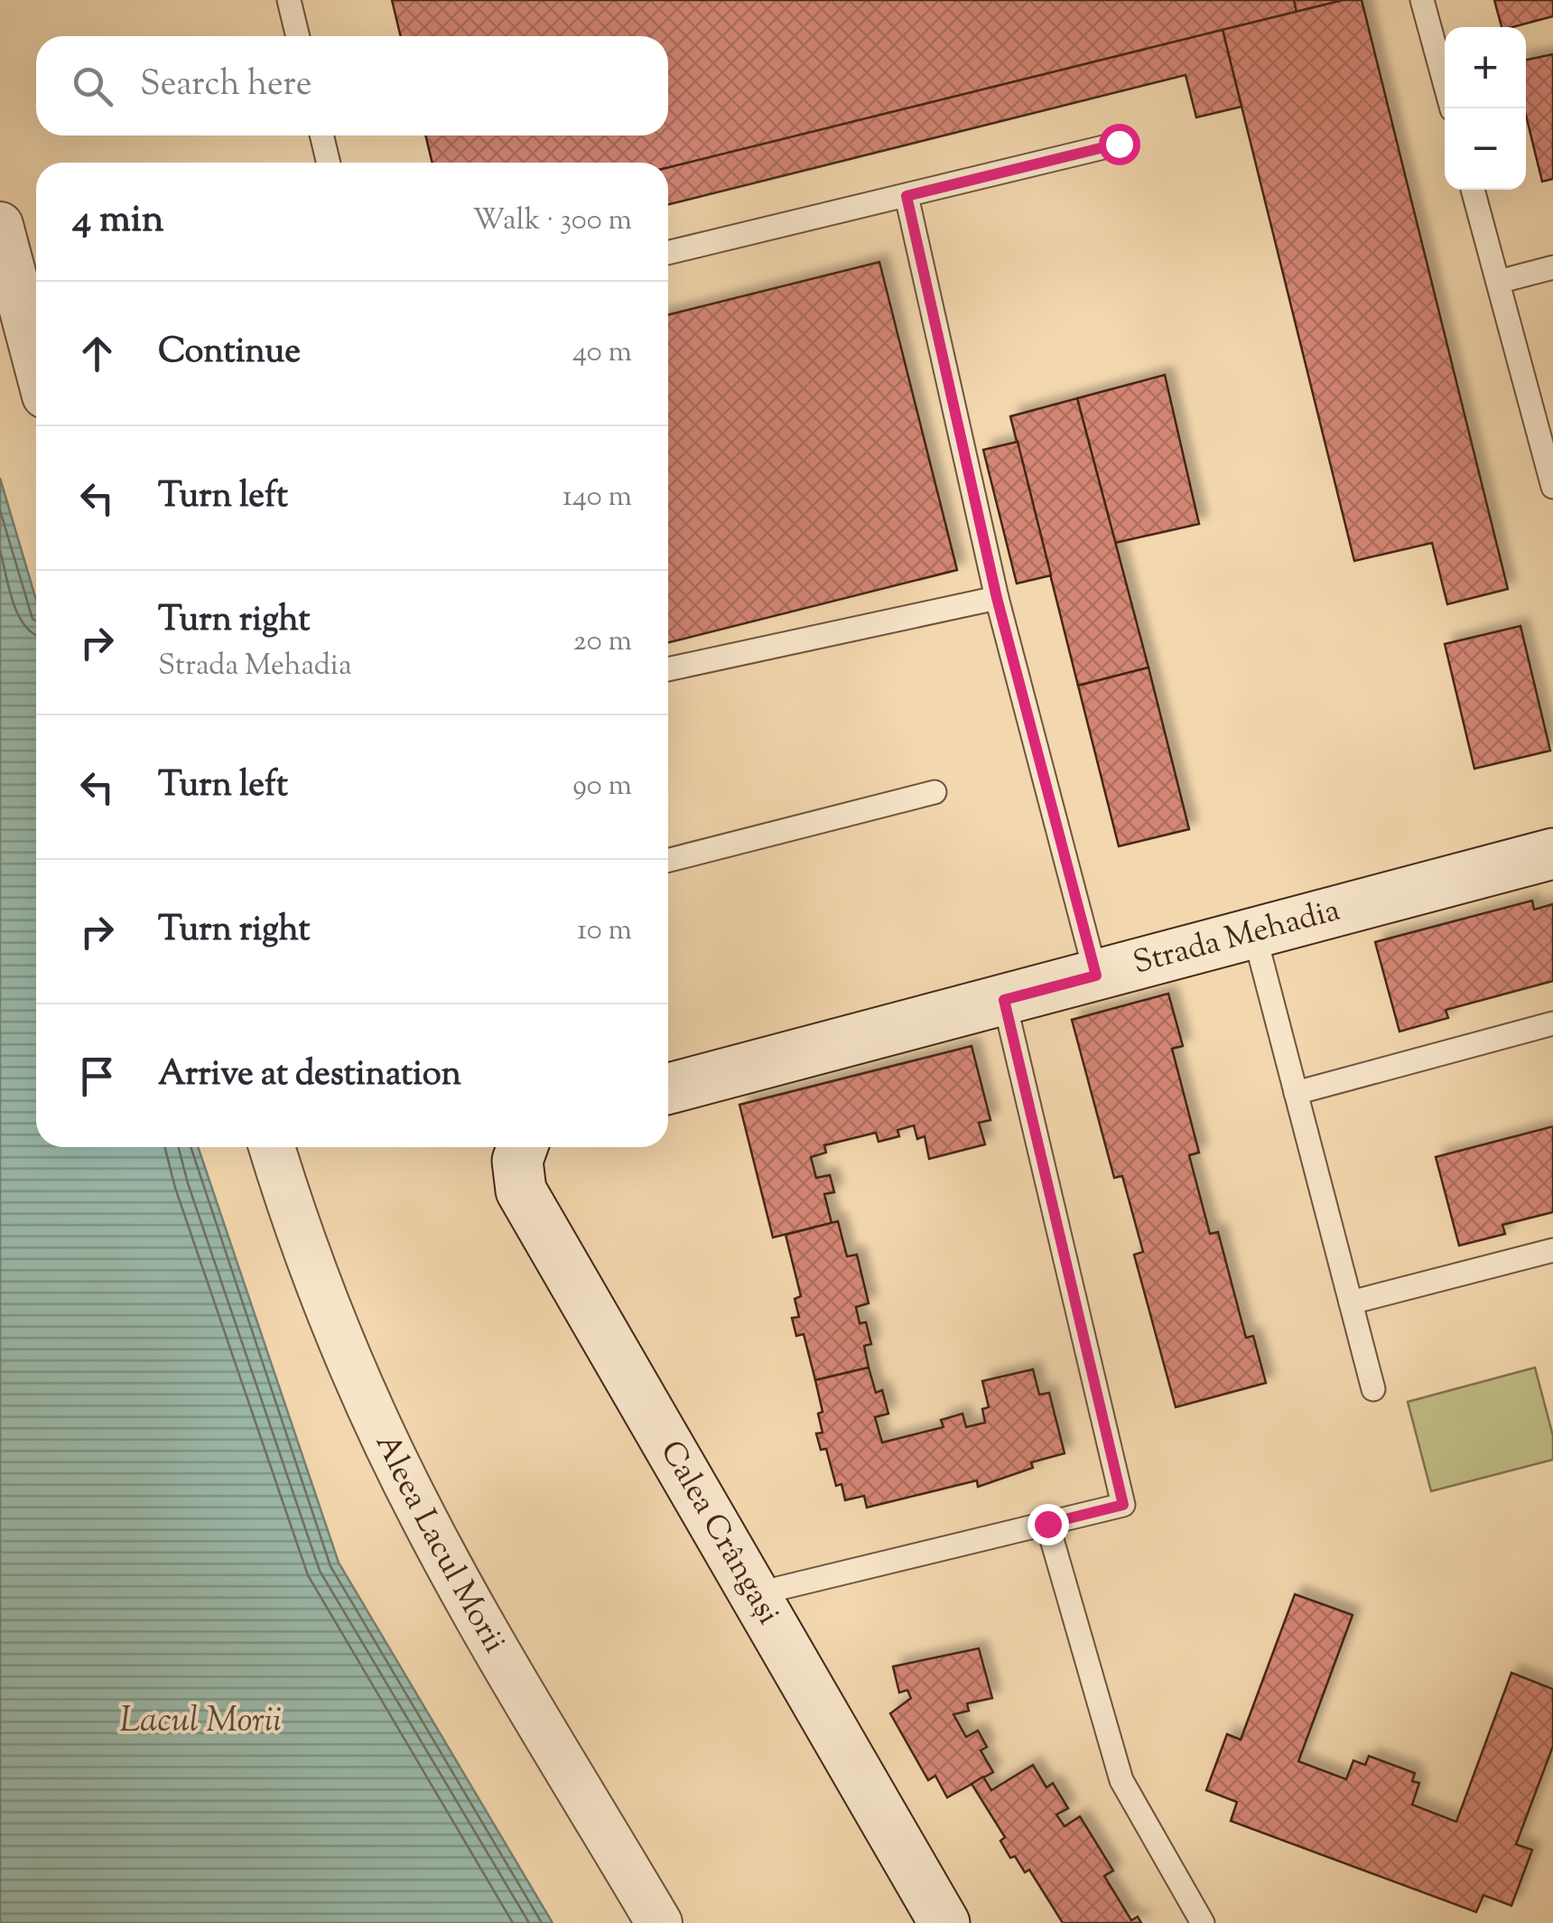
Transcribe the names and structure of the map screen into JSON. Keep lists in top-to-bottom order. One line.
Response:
{"streets":{"street":["Strada Mehadia","Calea Crângași","Aleea Lacul Morii"]},"water":["Lacul Morii"],"page":{"map_buttons":["+","−"],"search":"Search here","heading":["4 min","Walk · 300 m"],"list":[["Continue","40 m"],["Turn left","140 m"],["Turn right","Strada Mehadia","20 m"],["Turn left","90 m"],["Turn right","10 m"],"Arrive at destination"]}}
